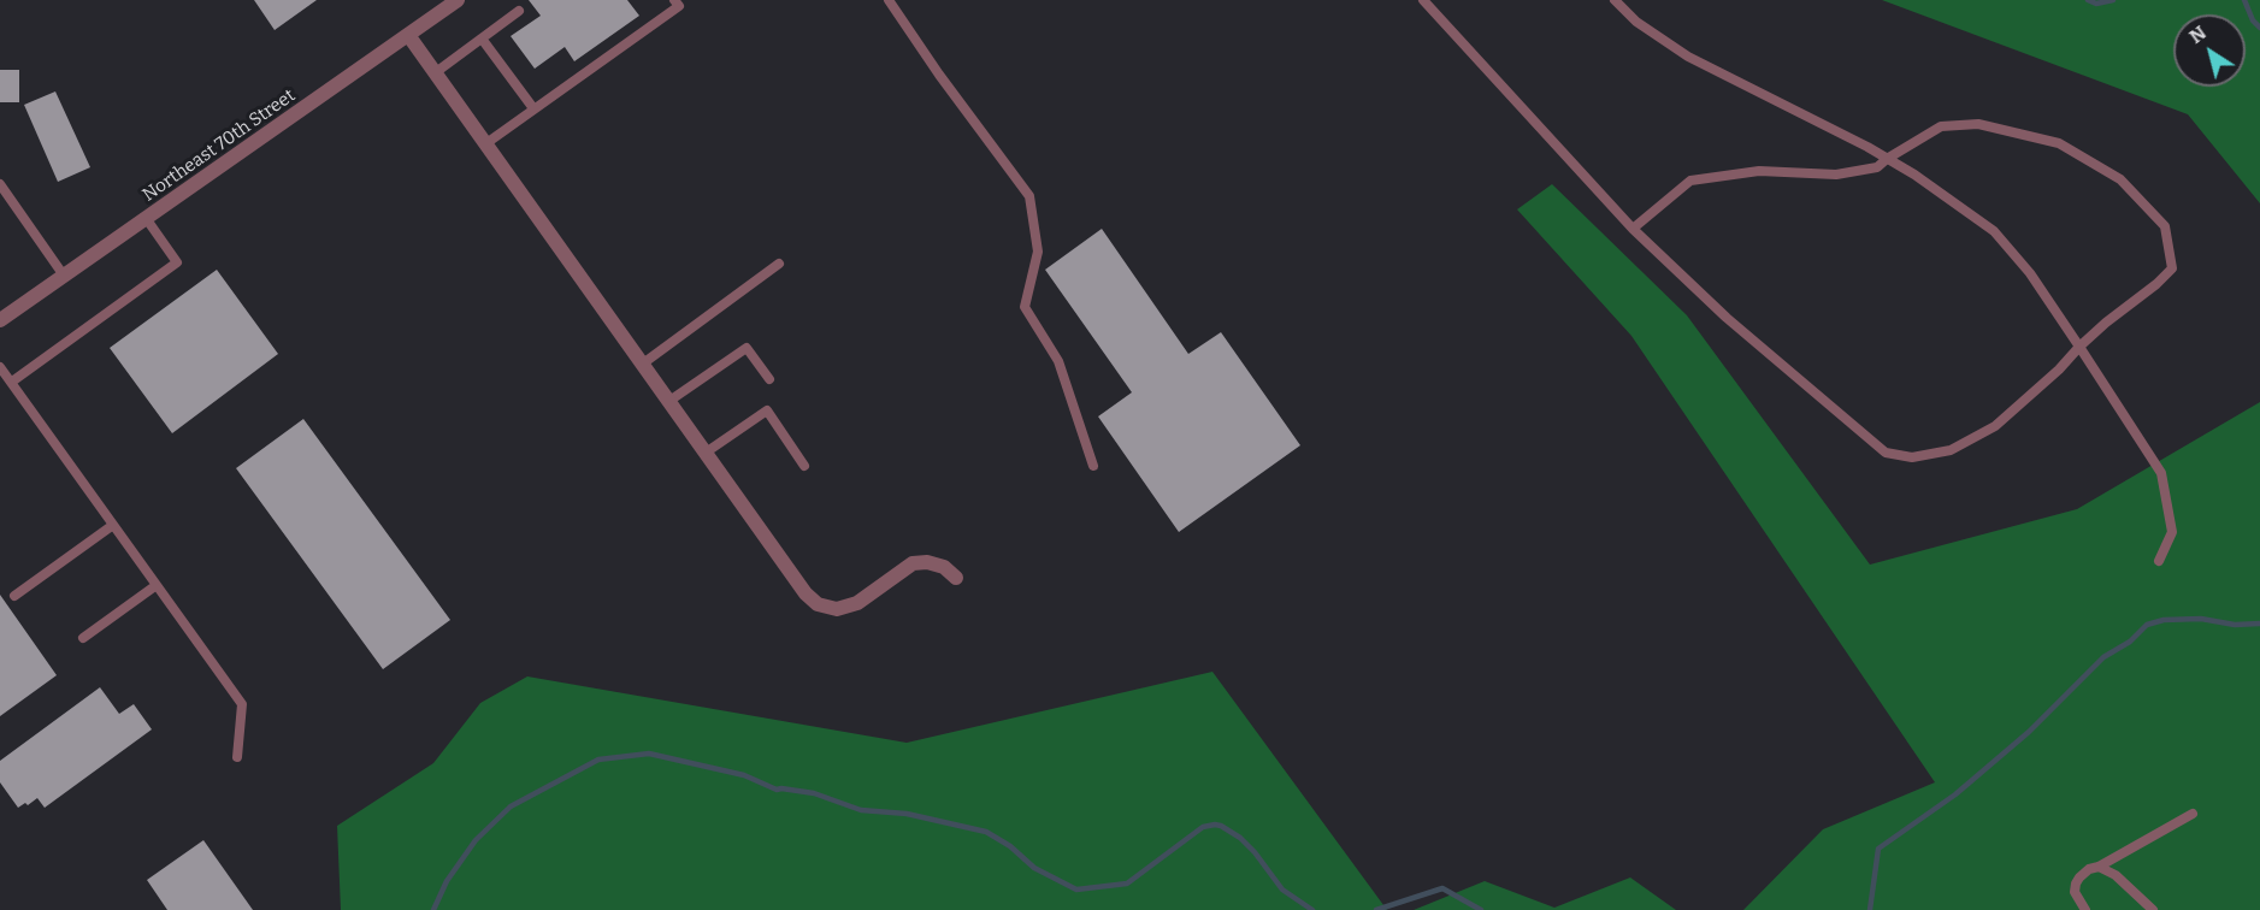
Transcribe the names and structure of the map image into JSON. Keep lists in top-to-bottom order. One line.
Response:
{"streets":{"street":["Northeast 70th Street"]},"north":"top left"}
